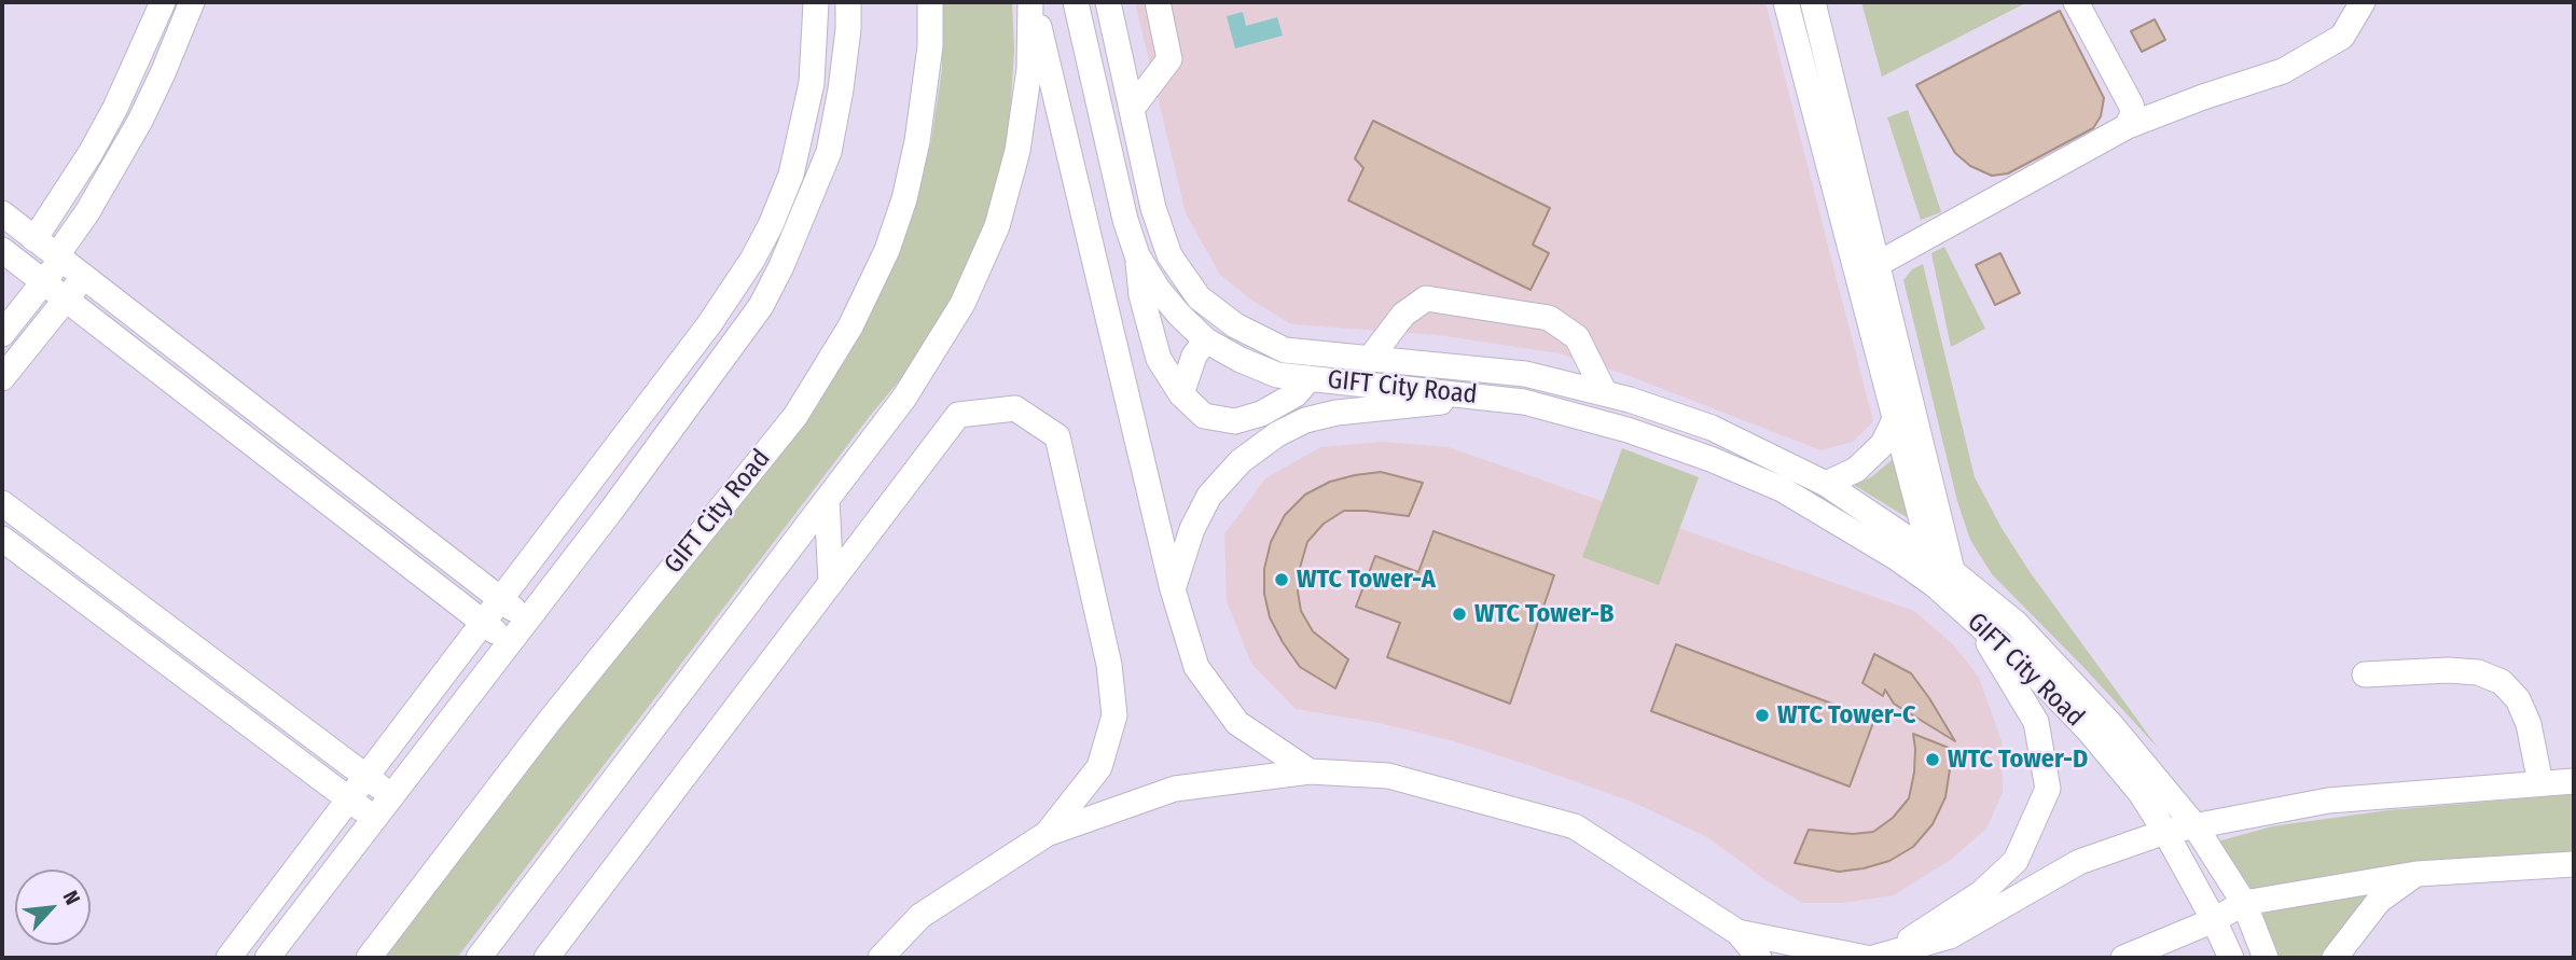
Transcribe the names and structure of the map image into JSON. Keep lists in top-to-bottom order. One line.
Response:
{"streets":{"street":["GIFT City Road"]},"places":["WTC Tower-A","WTC Tower-B","WTC Tower-C","WTC Tower-D"],"north":"top right"}
